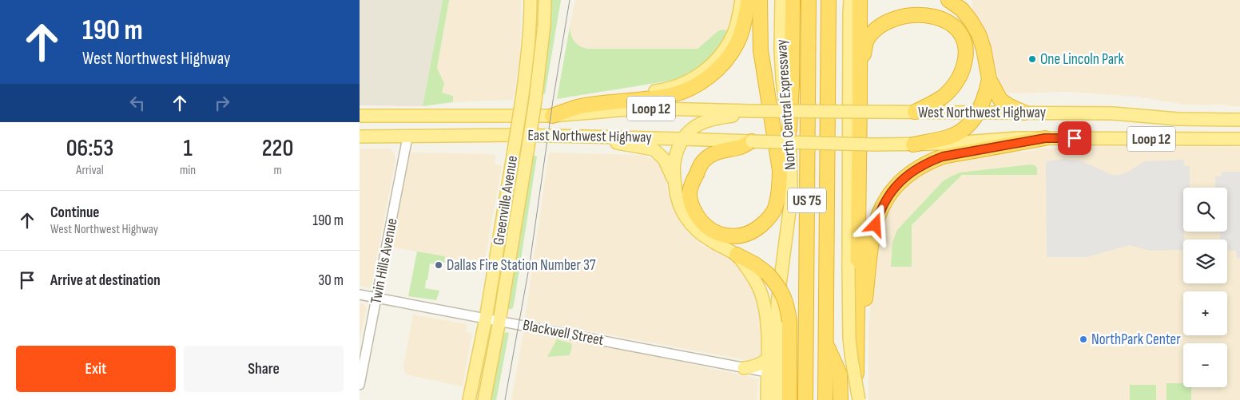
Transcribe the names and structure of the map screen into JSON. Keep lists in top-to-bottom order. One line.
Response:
{"streets":{"highway":["North Central Expressway","US 75"],"main road":["Loop 12","West Northwest Highway","East Northwest Highway","Greenville Avenue"],"street":["Twin Hills Avenue","Blackwell Street"]},"crossings":[["West Northwest Highway","East Northwest Highway"],["East Northwest Highway","Twin Hills Avenue"],["Greenville Avenue","Blackwell Street"],["Twin Hills Avenue","Blackwell Street"]],"places":["One Lincoln Park","Dallas Fire Station Number 37","NorthPark Center"],"page":{"turn":["190 m","West Northwest Highway"],"eta":["06:53","Arrival","1","min","220","m"],"map_buttons":["+","−"],"list":[{"name":"Continue","note":"West Northwest Highway","value":"190 m"},{"name":"Arrive at destination","value":"30 m"}],"buttons":["Exit","Share"]}}
